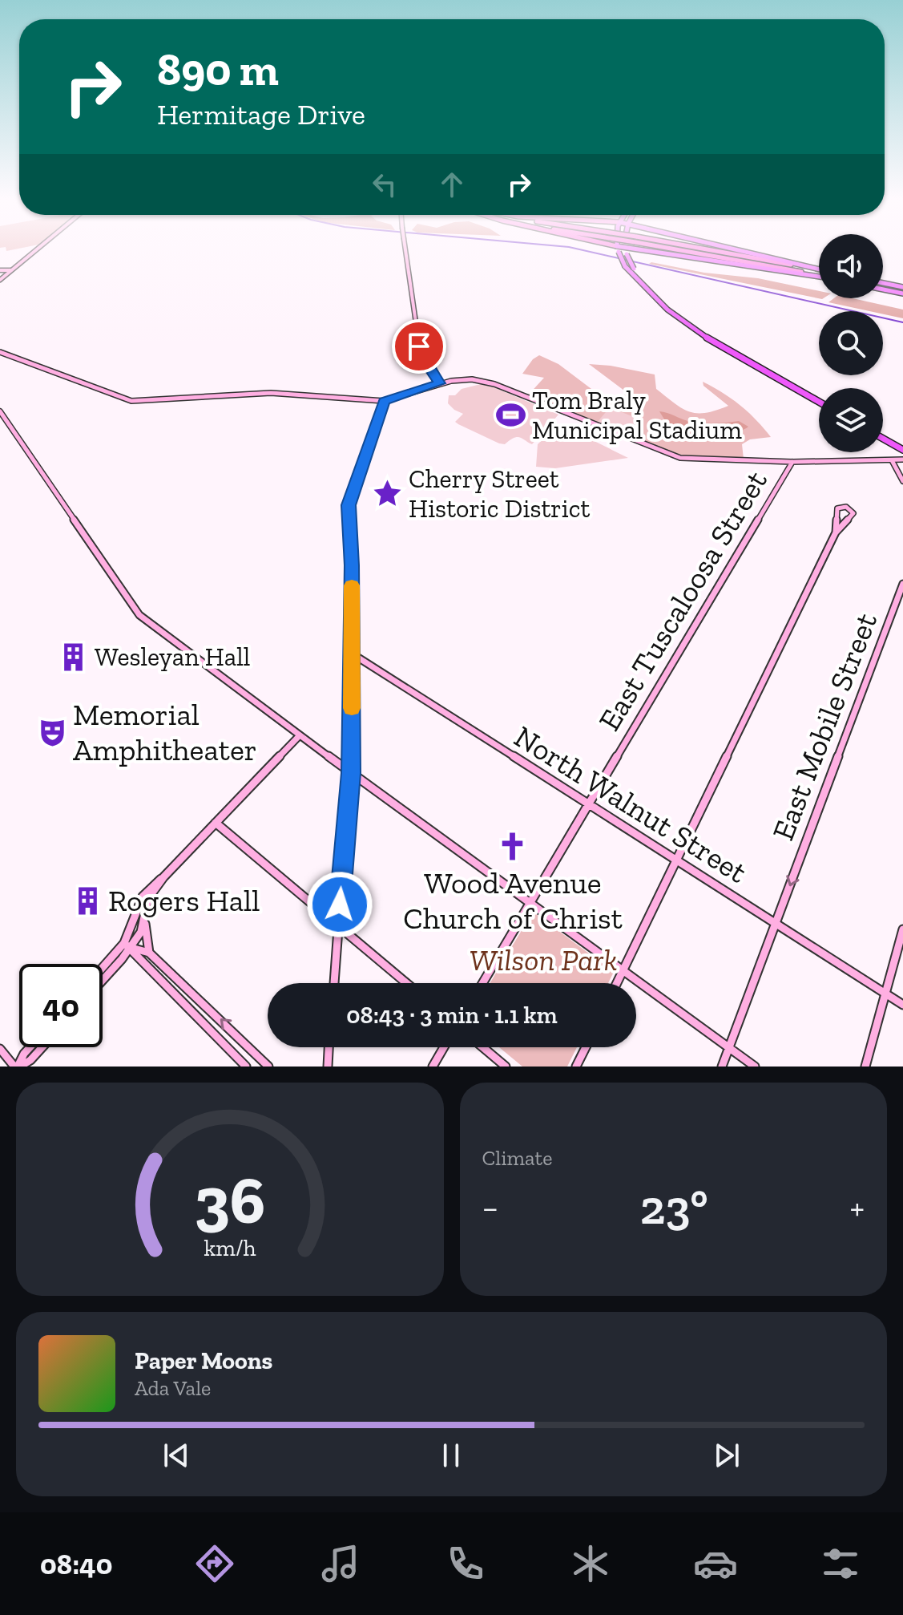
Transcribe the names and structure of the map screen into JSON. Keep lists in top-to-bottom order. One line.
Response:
{"streets":{"street":["East Tuscaloosa Street","East Mobile Street","North Walnut Street"]},"crossings":[["East Tuscaloosa Street","North Walnut Street"],["East Mobile Street","North Walnut Street"]],"one_way":["East Mobile Street"],"parks":["Wilson Park"],"places":{"sports":["Tom Braly Municipal Stadium"],"place":["Cherry Street Historic District"],"building":["Wesleyan Hall","Rogers Hall"],"theatre":["Memorial Amphitheater"],"church":["Wood Avenue Church of Christ"]},"page":{"turn":["890 m","Hermitage Drive"],"limit":"40","trip":"08:43 · 3 min · 1.1 km","tile":"Climate","heat":["−","23°","+"],"song":["Paper Moons","Ada Vale"],"tabs":"08:40","gauge":["36","km/h"]}}
